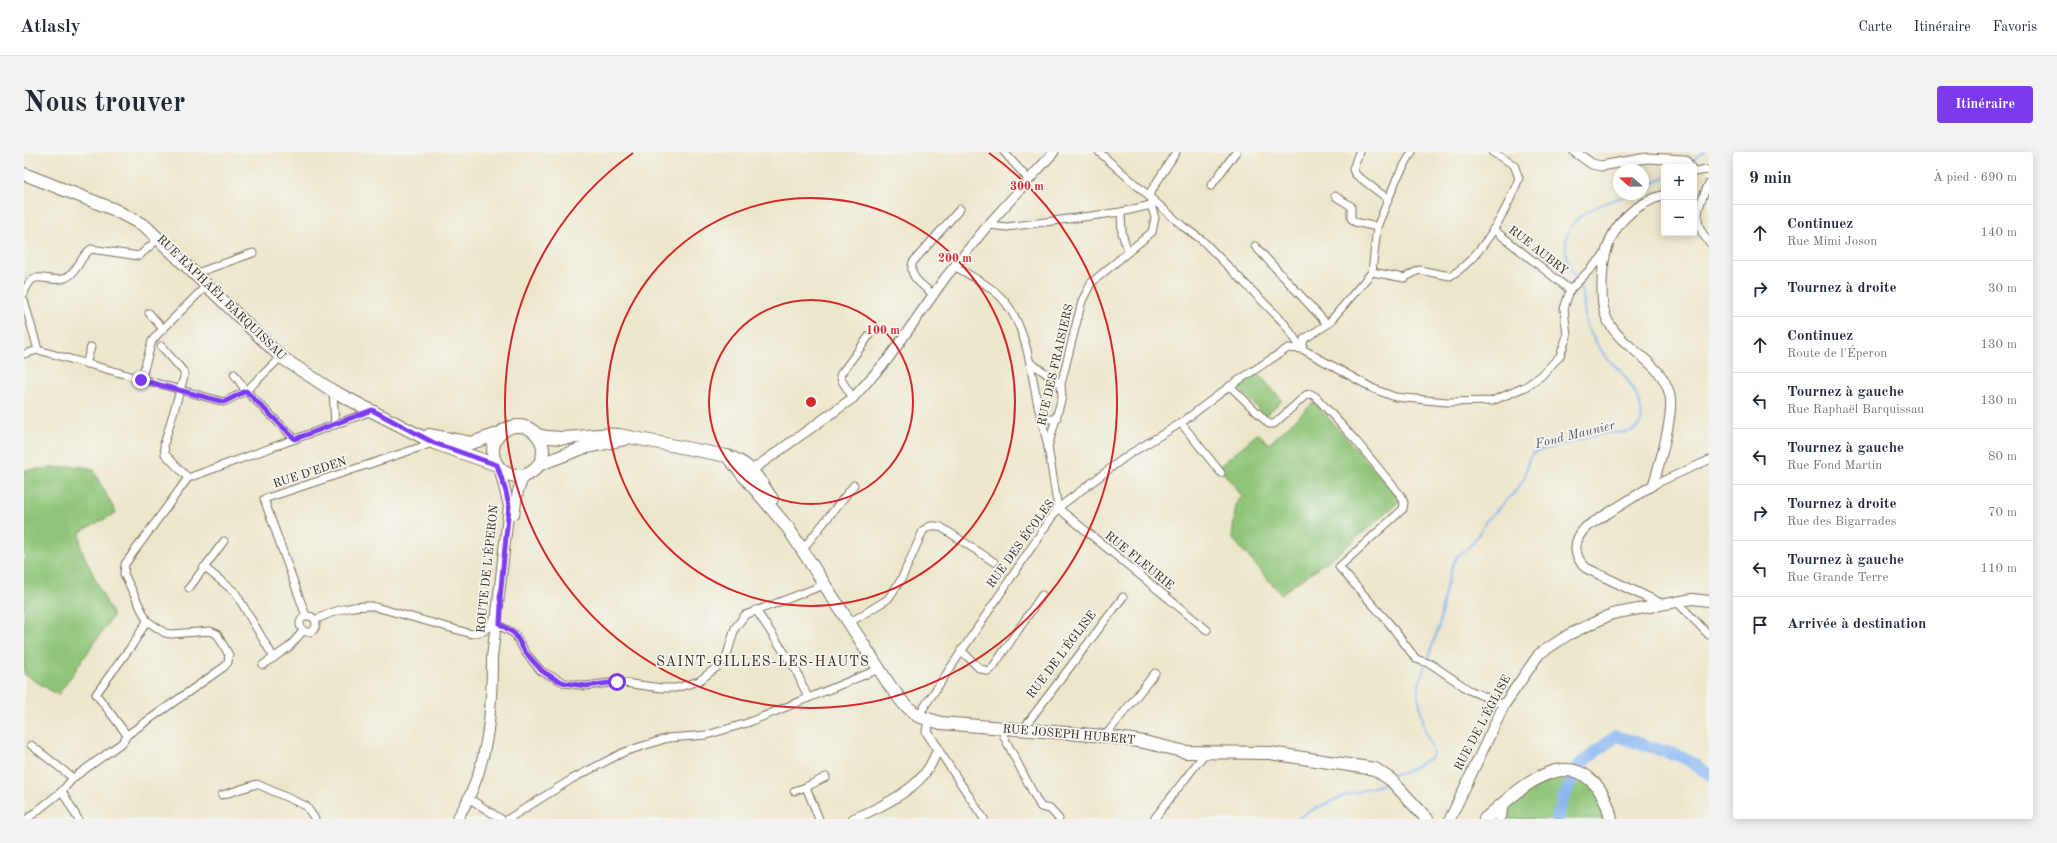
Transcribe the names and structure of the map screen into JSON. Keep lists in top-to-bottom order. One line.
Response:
{"streets":{"main road":["RUE RAPHAËL BARQUISSAU","ROUTE DE L'ÉPERON","RUE DE L'ÉGLISE","RUE JOSEPH HUBERT"],"street":["RUE AUBRY","RUE DES FRAISIERS","RUE D'EDEN","RUE DES ÉCOLES","RUE FLEURIE"]},"crossings":[["RUE RAPHAËL BARQUISSAU","RUE D'EDEN"],["RUE RAPHAËL BARQUISSAU","ROUTE DE L'ÉPERON"],["RUE DES ÉCOLES","RUE FLEURIE"],["RUE DES ÉCOLES","RUE JOSEPH HUBERT"],["RUE DE L'ÉGLISE","RUE JOSEPH HUBERT"]],"districts":["SAINT-GILLES-LES-HAUTS"],"water":["Fond Maunier"],"north":"left","page":{"header":"Atlasly","nav":["Carte","Itinéraire","Favoris"],"buttons":"Itinéraire","title":"Nous trouver","heading":["9 min","À pied · 690 m"],"map_buttons":["+","−"],"list":[["Continuez","Rue Mimi Joson","140 m"],["Tournez à droite","30 m"],["Continuez","Route de l'Éperon","130 m"],["Tournez à gauche","Rue Raphaël Barquissau","130 m"],["Tournez à gauche","Rue Fond Martin","80 m"],["Tournez à droite","Rue des Bigarrades","70 m"],["Tournez à gauche","Rue Grande Terre","110 m"],"Arrivée à destination"]},"rings":["300 m","200 m","100 m"]}
